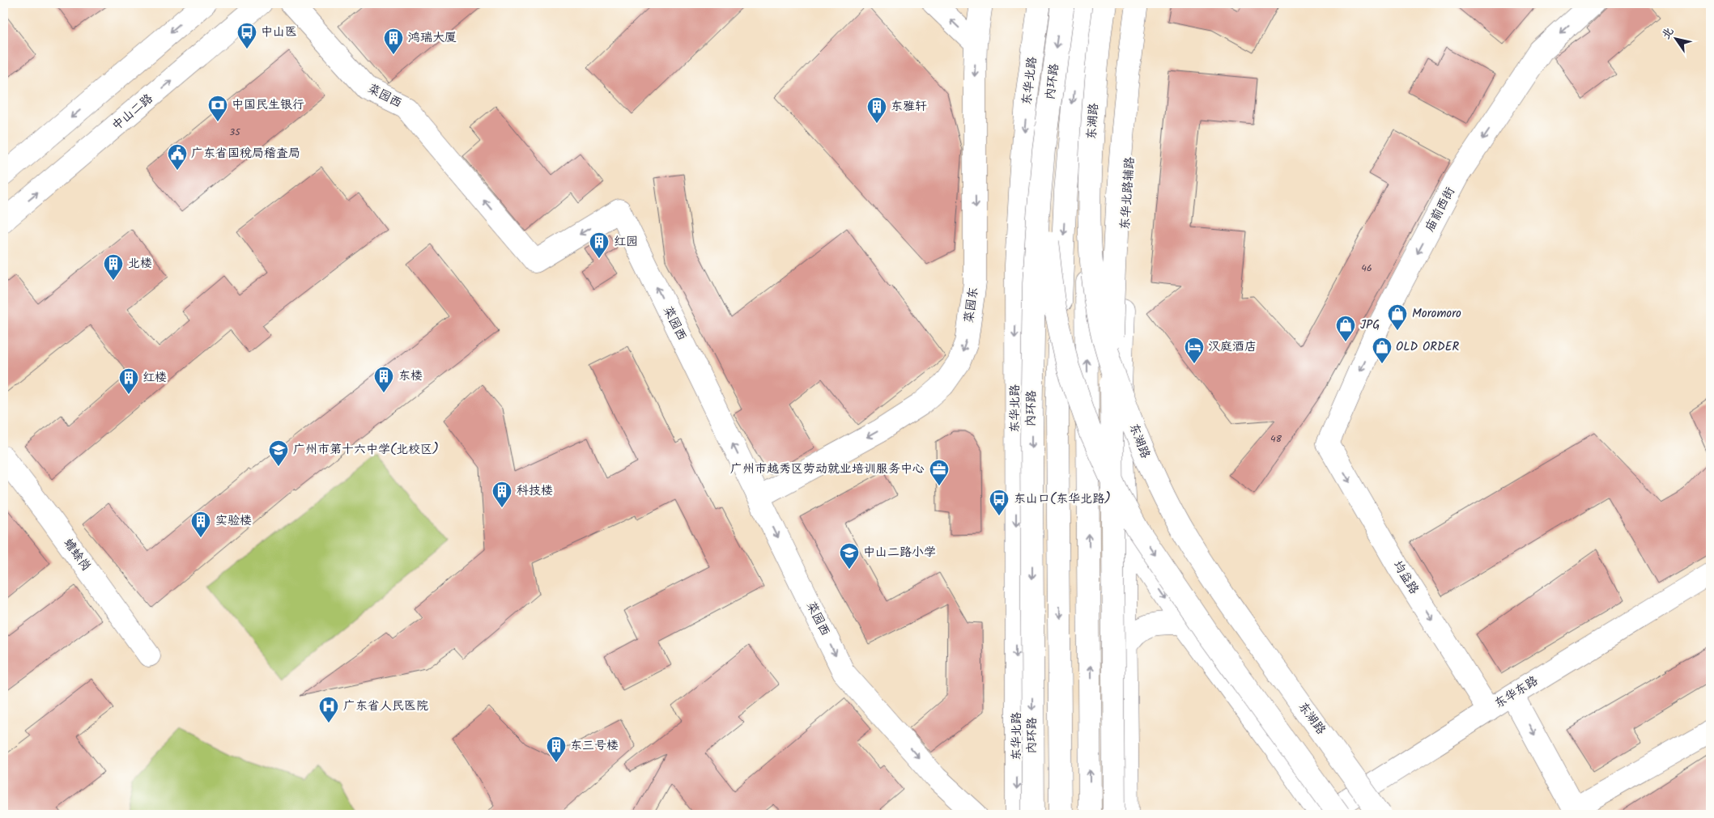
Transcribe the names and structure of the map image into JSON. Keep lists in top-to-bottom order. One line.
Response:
{"streets":{"main road":["东华北路","内环路","菜园西","中山二路","东湖路","东华北路辅路","庙前西街","菜园东","蟾蜍岗","均益路","东华东路"]},"crossings":[["菜园西","菜园东"],["庙前西街","均益路"],["均益路","东华东路"]],"one_way":["庙前西街"],"places":{"bus stop":["中山医","东山口(东华北路)"],"building":["鸿瑞大厦","东雅轩","红园","北楼","东楼","红楼","科技楼","实验楼","东三号楼"],"bank":["中国民生银行"],"public building":["广东省国税局稽查局"],"shop":["Moromoro","JPG","OLD ORDER"],"hotel":["汉庭酒店"],"school or university":["广州市第十六中学(北校区)","中山二路小学"],"office":["广州市越秀区劳动就业培训服务中心"],"hospital":["广东省人民医院"]},"house_numbers":["35","46","48"],"north":"top left"}
